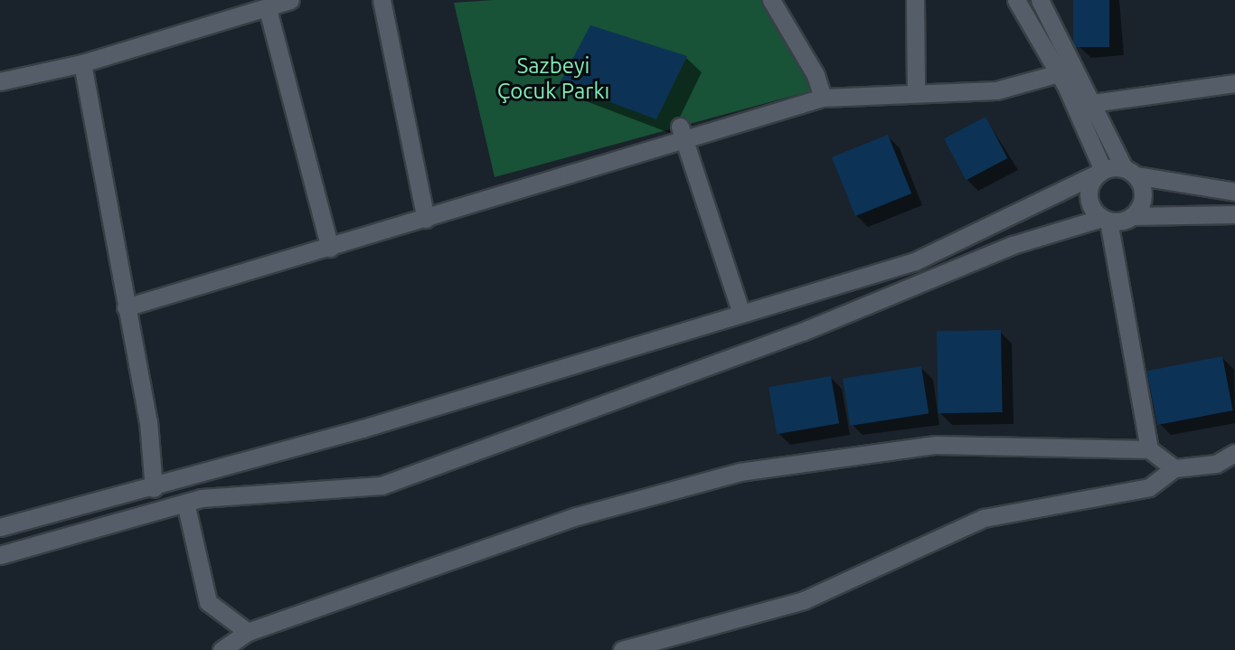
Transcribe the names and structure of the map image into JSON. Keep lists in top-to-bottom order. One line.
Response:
{"parks":["Sazbeyi Çocuk Parkı"]}
